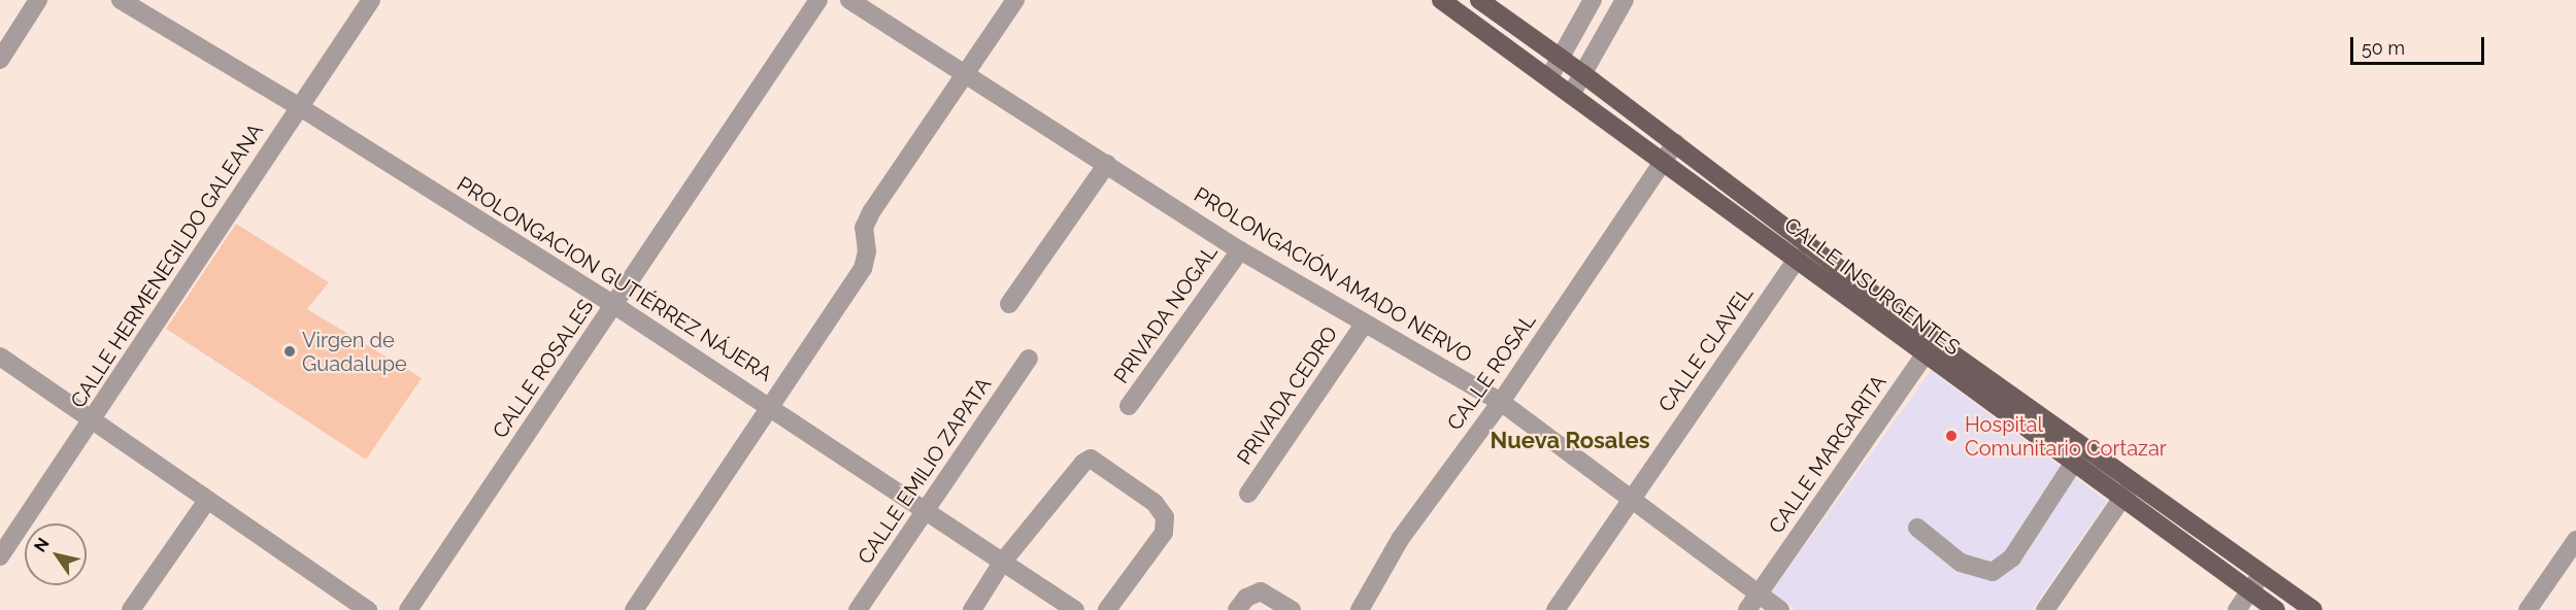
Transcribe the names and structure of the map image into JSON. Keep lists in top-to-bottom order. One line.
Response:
{"streets":{"main road":["CALLE INSURGENTES"],"street":["CALLE HERMENEGILDO GALEANA","PROLONGACIÓN AMADO NERVO","PROLONGACION GUTIÉRREZ NÁJERA","PRIVADA NOGAL","CALLE CLAVEL","CALLE ROSALES","CALLE ROSAL","PRIVADA CEDRO","CALLE MARGARITA","CALLE EMILIO ZAPATA"]},"crossings":[["CALLE HERMENEGILDO GALEANA","PROLONGACION GUTIÉRREZ NÁJERA"],["PROLONGACIÓN AMADO NERVO","PRIVADA NOGAL"],["PROLONGACIÓN AMADO NERVO","CALLE CLAVEL"],["PROLONGACIÓN AMADO NERVO","CALLE ROSAL"],["PROLONGACIÓN AMADO NERVO","PRIVADA CEDRO"],["PROLONGACIÓN AMADO NERVO","CALLE MARGARITA"],["PROLONGACION GUTIÉRREZ NÁJERA","CALLE ROSALES"],["PROLONGACION GUTIÉRREZ NÁJERA","CALLE EMILIO ZAPATA"],["CALLE INSURGENTES","CALLE CLAVEL"],["CALLE INSURGENTES","CALLE ROSAL"],["CALLE INSURGENTES","CALLE MARGARITA"]],"districts":["Nueva Rosales"],"places":["Virgen de Guadalupe","Hospital Comunitario Cortazar"],"scale_bar":"50 m","north":"top left"}
